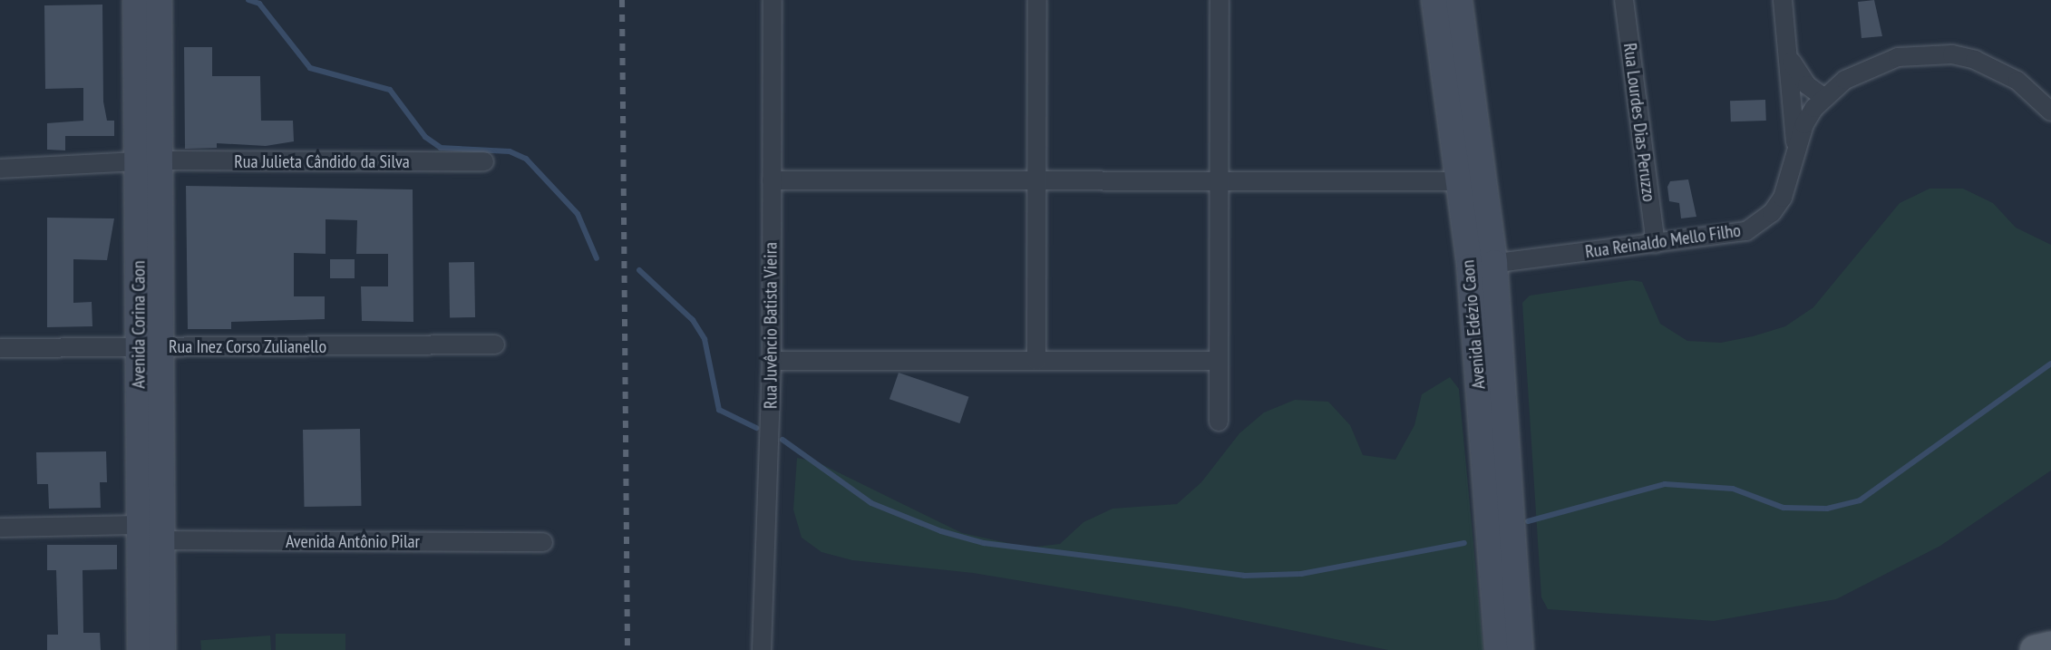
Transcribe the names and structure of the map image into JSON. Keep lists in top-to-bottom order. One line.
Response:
{"streets":{"main road":["Avenida Corina Caon","Avenida Edézio Caon"],"street":["Rua Lourdes Dias Peruzzo","Rua Julieta Cândido da Silva","Rua Reinaldo Mello Filho","Rua Juvêncio Batista Vieira","Rua Inez Corso Zulianello","Avenida Antônio Pilar"]},"crossings":[["Rua Lourdes Dias Peruzzo","Rua Reinaldo Mello Filho"],["Rua Julieta Cândido da Silva","Avenida Corina Caon"],["Rua Reinaldo Mello Filho","Avenida Edézio Caon"],["Avenida Corina Caon","Rua Inez Corso Zulianello"],["Avenida Corina Caon","Avenida Antônio Pilar"]]}
